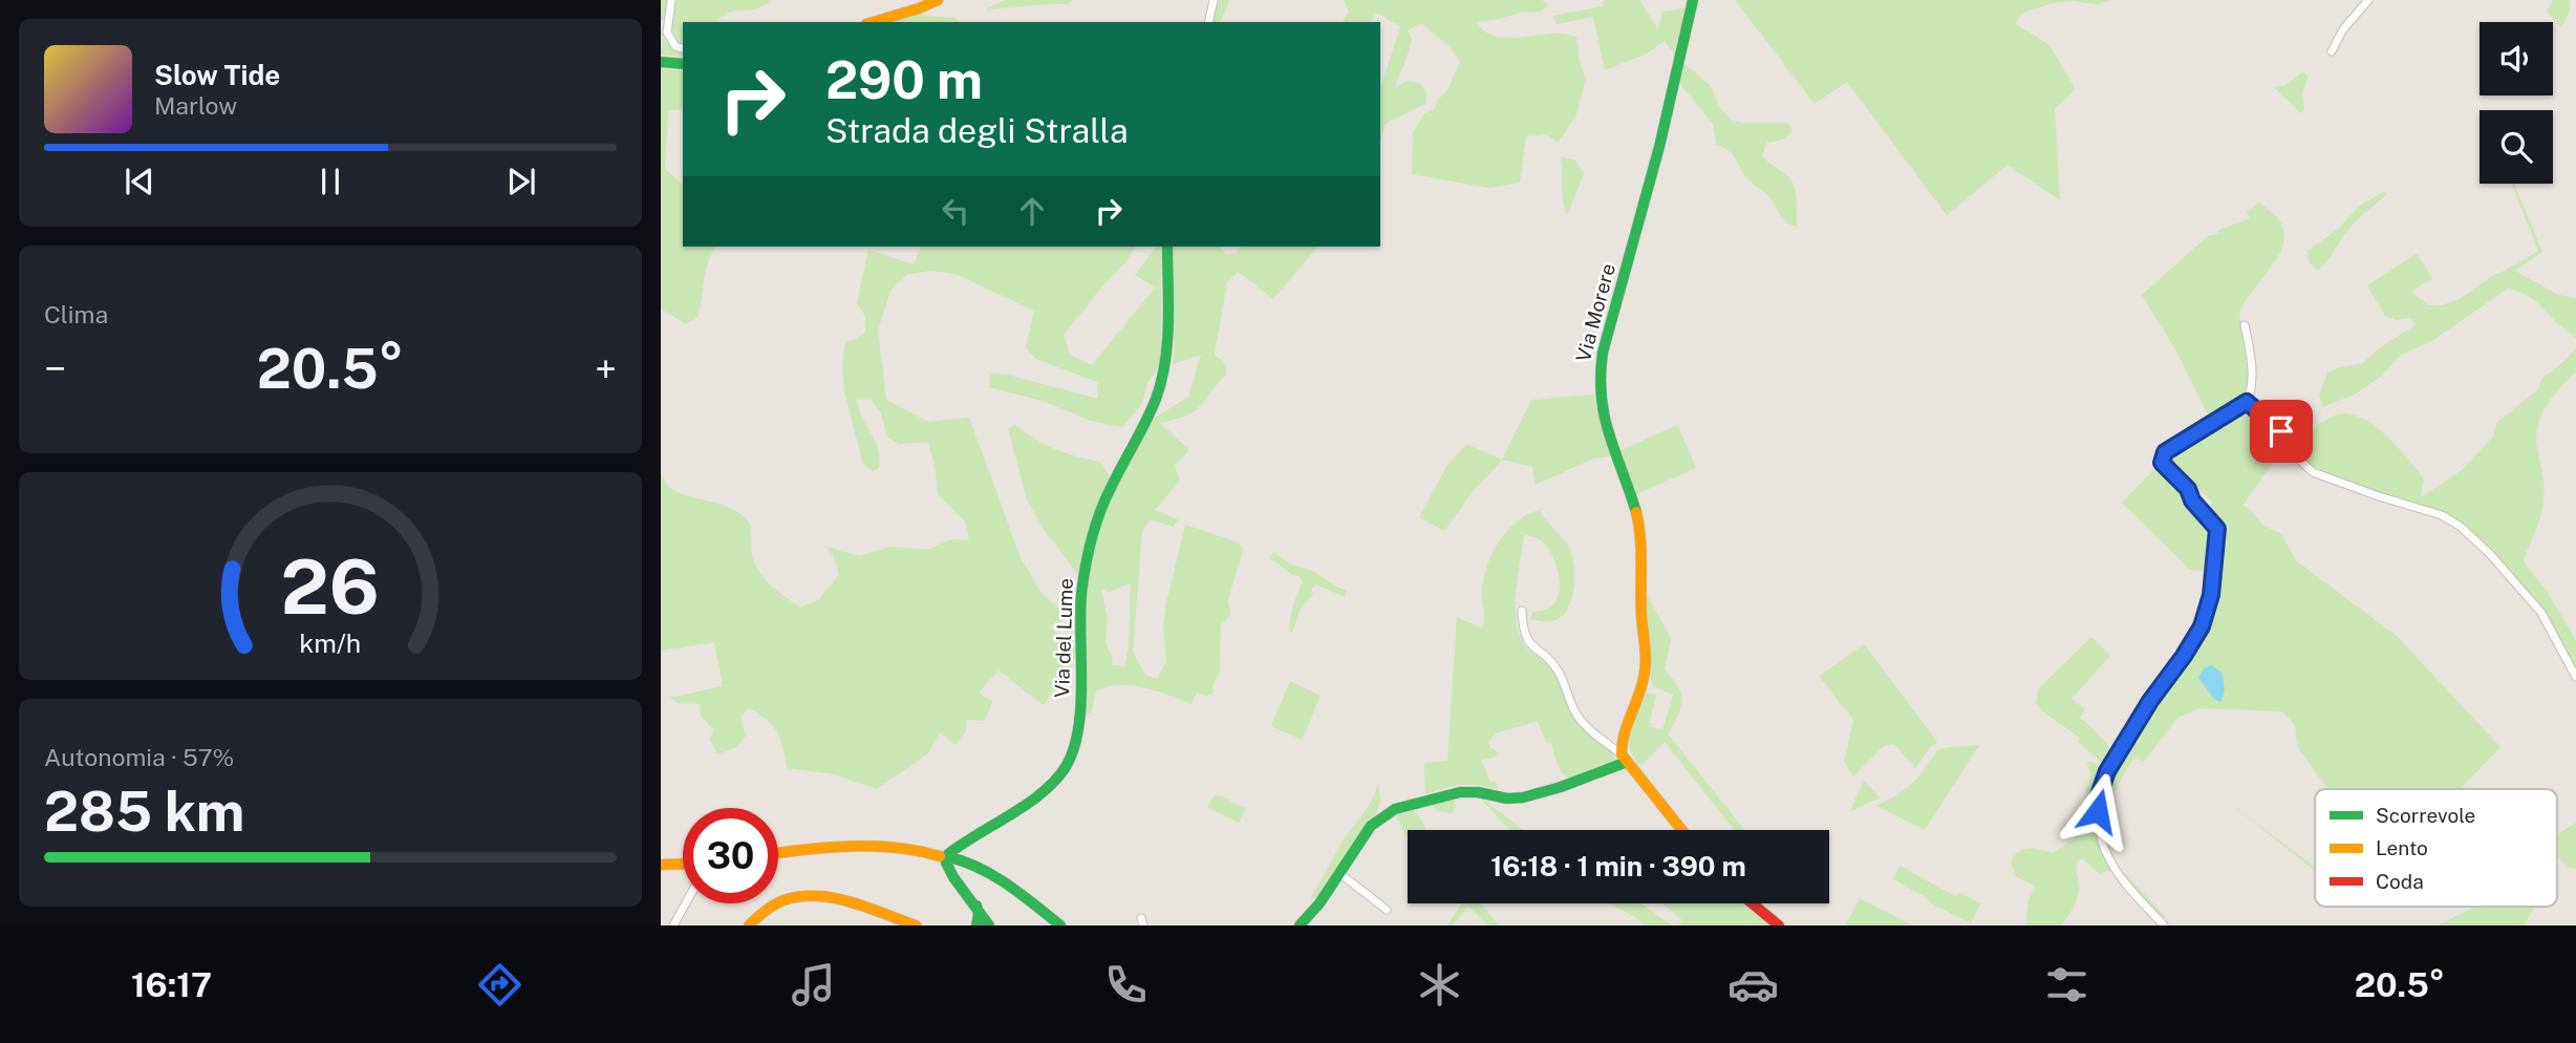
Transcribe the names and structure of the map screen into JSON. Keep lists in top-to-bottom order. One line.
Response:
{"streets":{"street":["Via Morere","Via del Lume"]},"legend":["Scorrevole","Lento","Coda"],"page":{"turn":["290 m","Strada degli Stralla"],"song":["Slow Tide","Marlow"],"tile":["Clima",["Autonomia · 57%","285 km"]],"heat":["−","20.5°","+"],"limit":"30","trip":"16:18 · 1 min · 390 m","tabs":["16:17","20.5°"],"gauge":["26","km/h"]}}
